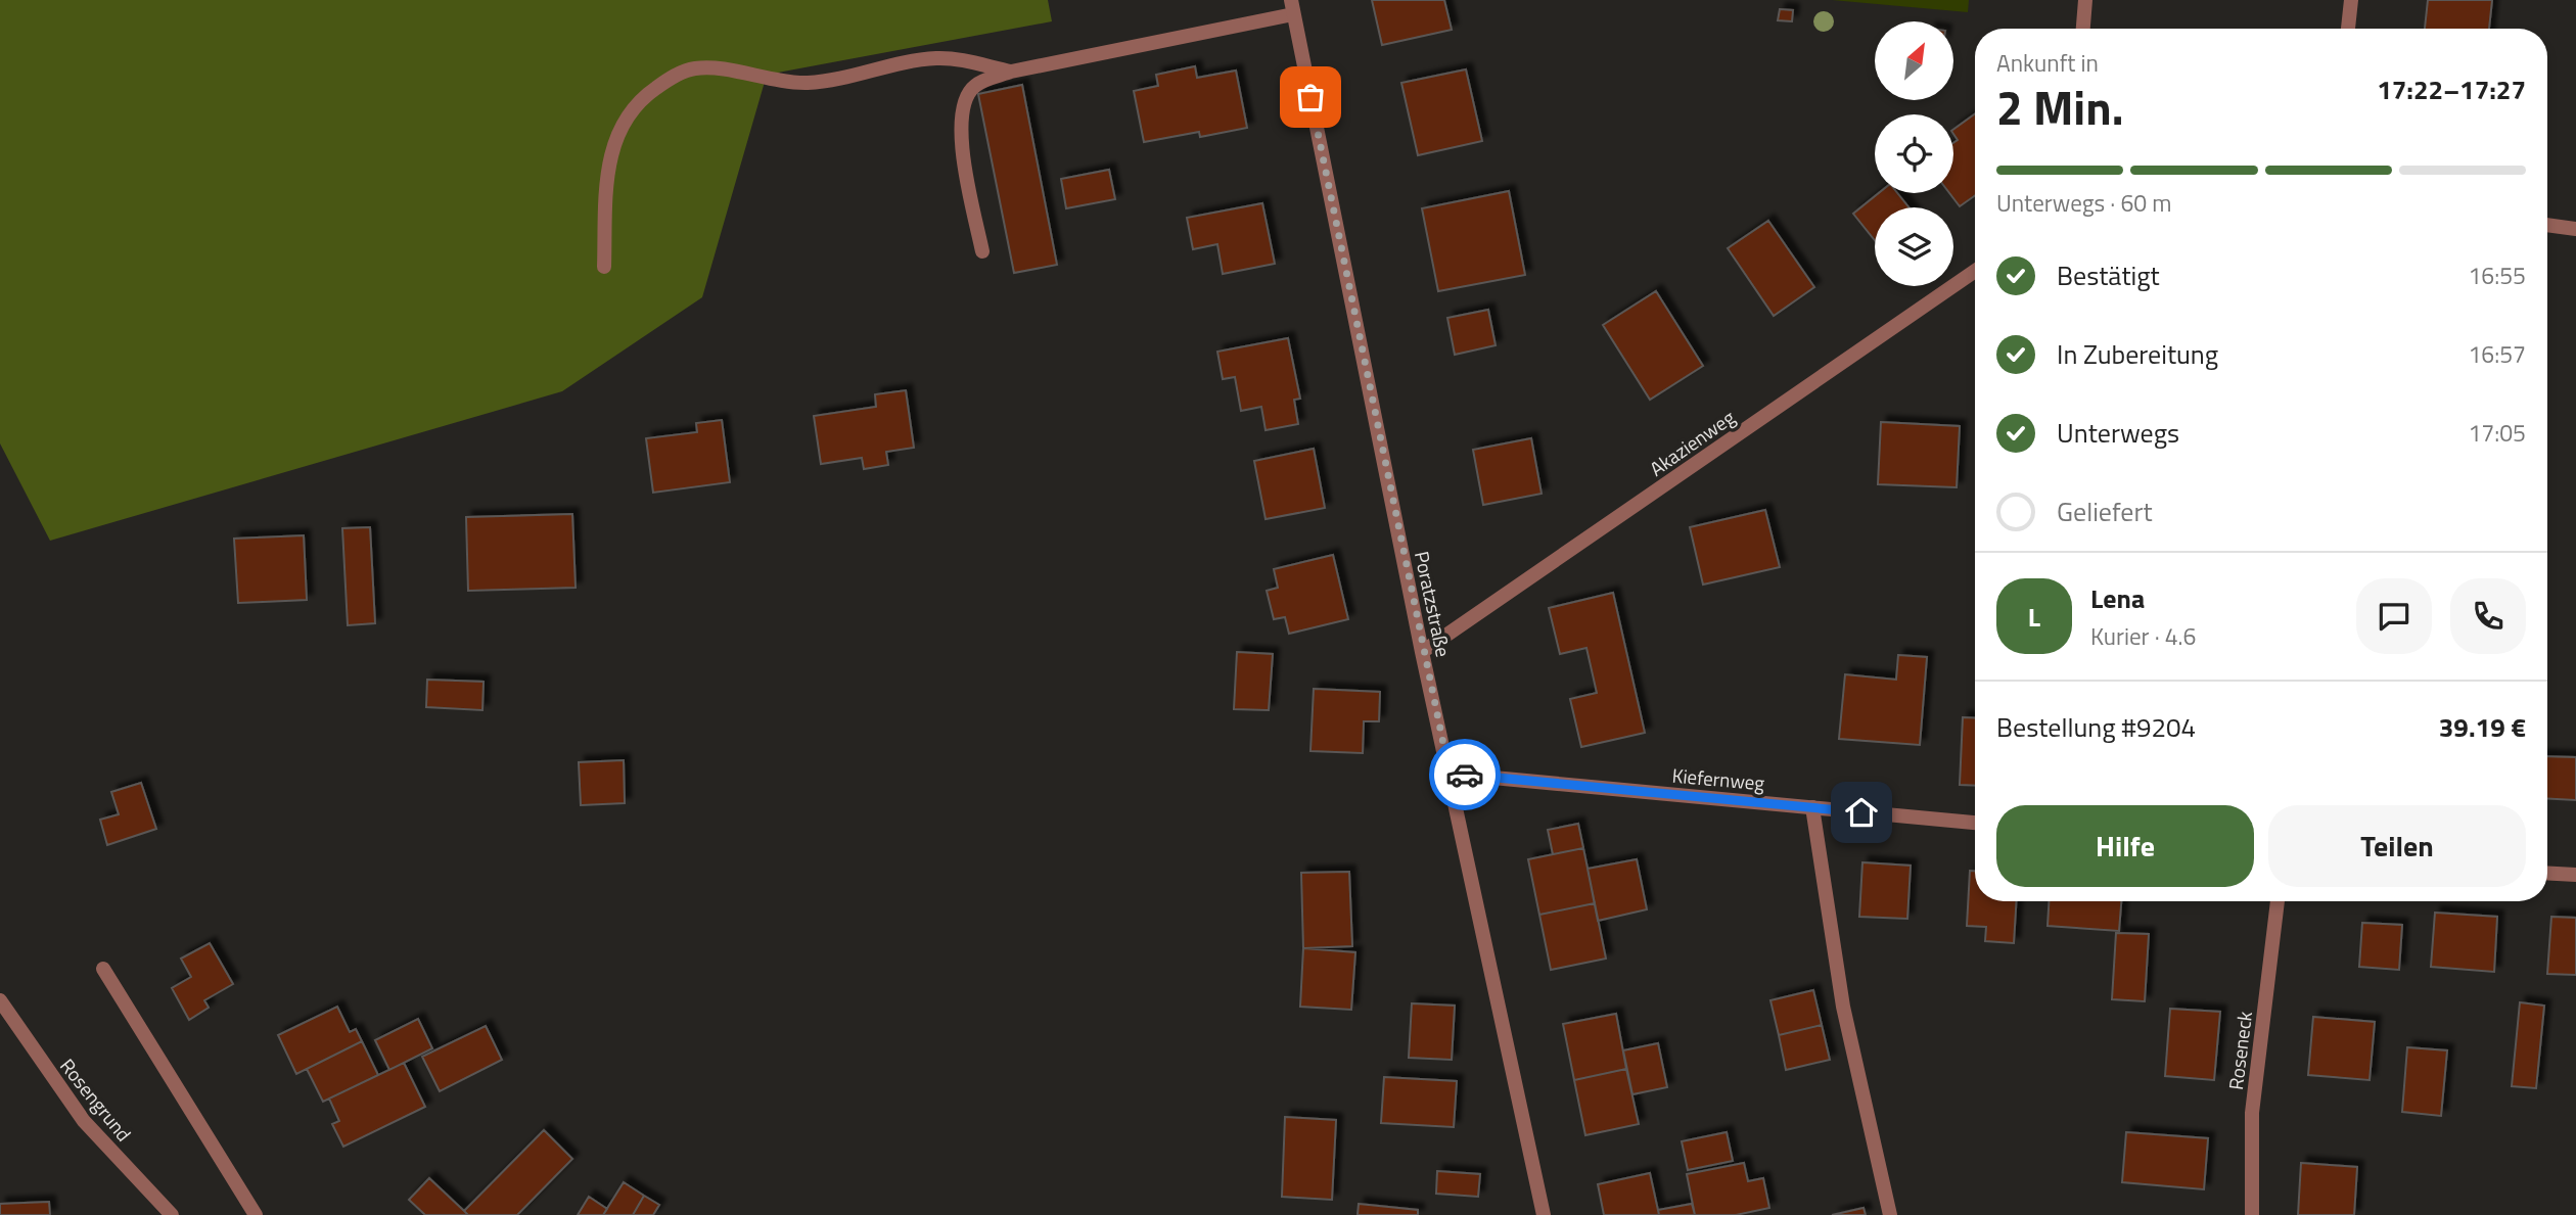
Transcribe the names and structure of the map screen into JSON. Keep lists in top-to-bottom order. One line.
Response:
{"streets":{"street":["Akazienweg","Poratzstraße","Kiefernweg","Roseneck","Rosengrund"]},"crossings":[["Akazienweg","Poratzstraße"],["Poratzstraße","Kiefernweg"]],"north":"top right","page":{"heading":["2 Min.","Ankunft in","17:22–17:27"],"panel":["Lena","Kurier · 4.6","Bestellung #9204","39.19 €"],"bar":"Unterwegs · 60 m","list":[["Bestätigt","16:55"],["In Zubereitung","16:57"],["Unterwegs","17:05"],"Geliefert"],"round":"L","buttons":["Hilfe","Teilen"]}}
